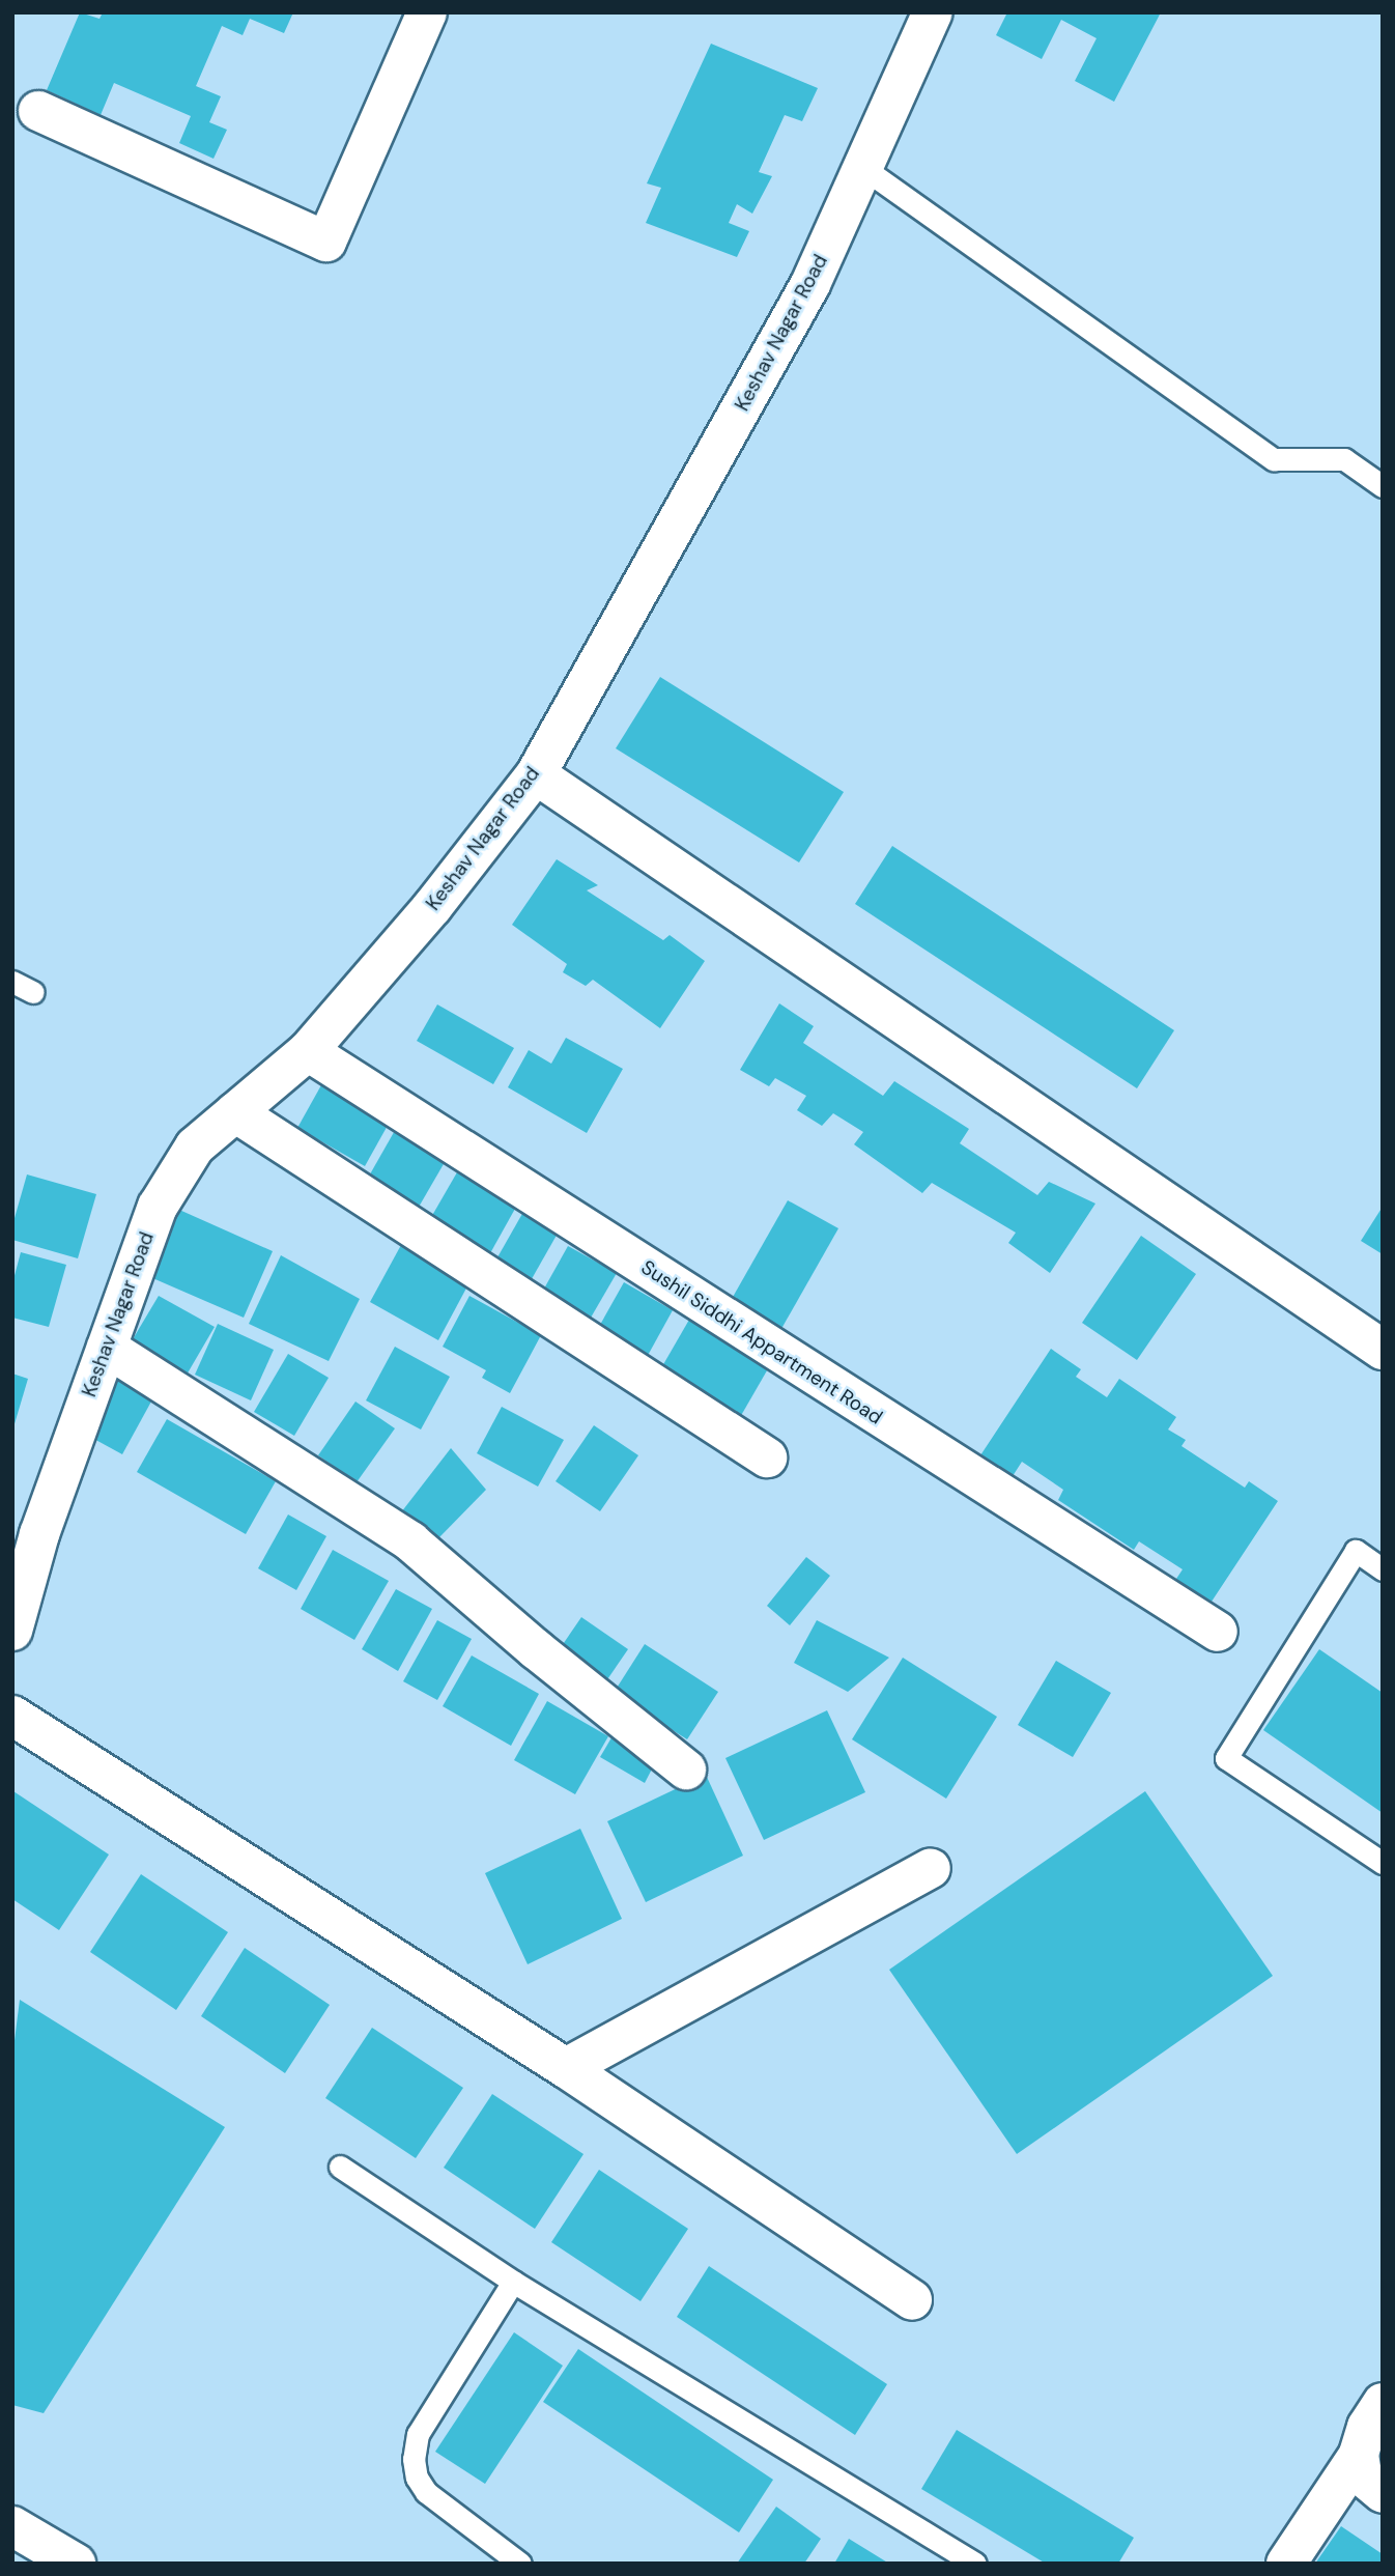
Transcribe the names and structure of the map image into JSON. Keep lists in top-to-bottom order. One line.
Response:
{"streets":{"street":["Keshav Nagar Road","Sushil Siddhi Appartment Road"]},"crossings":[["Keshav Nagar Road","Sushil Siddhi Appartment Road"]]}
